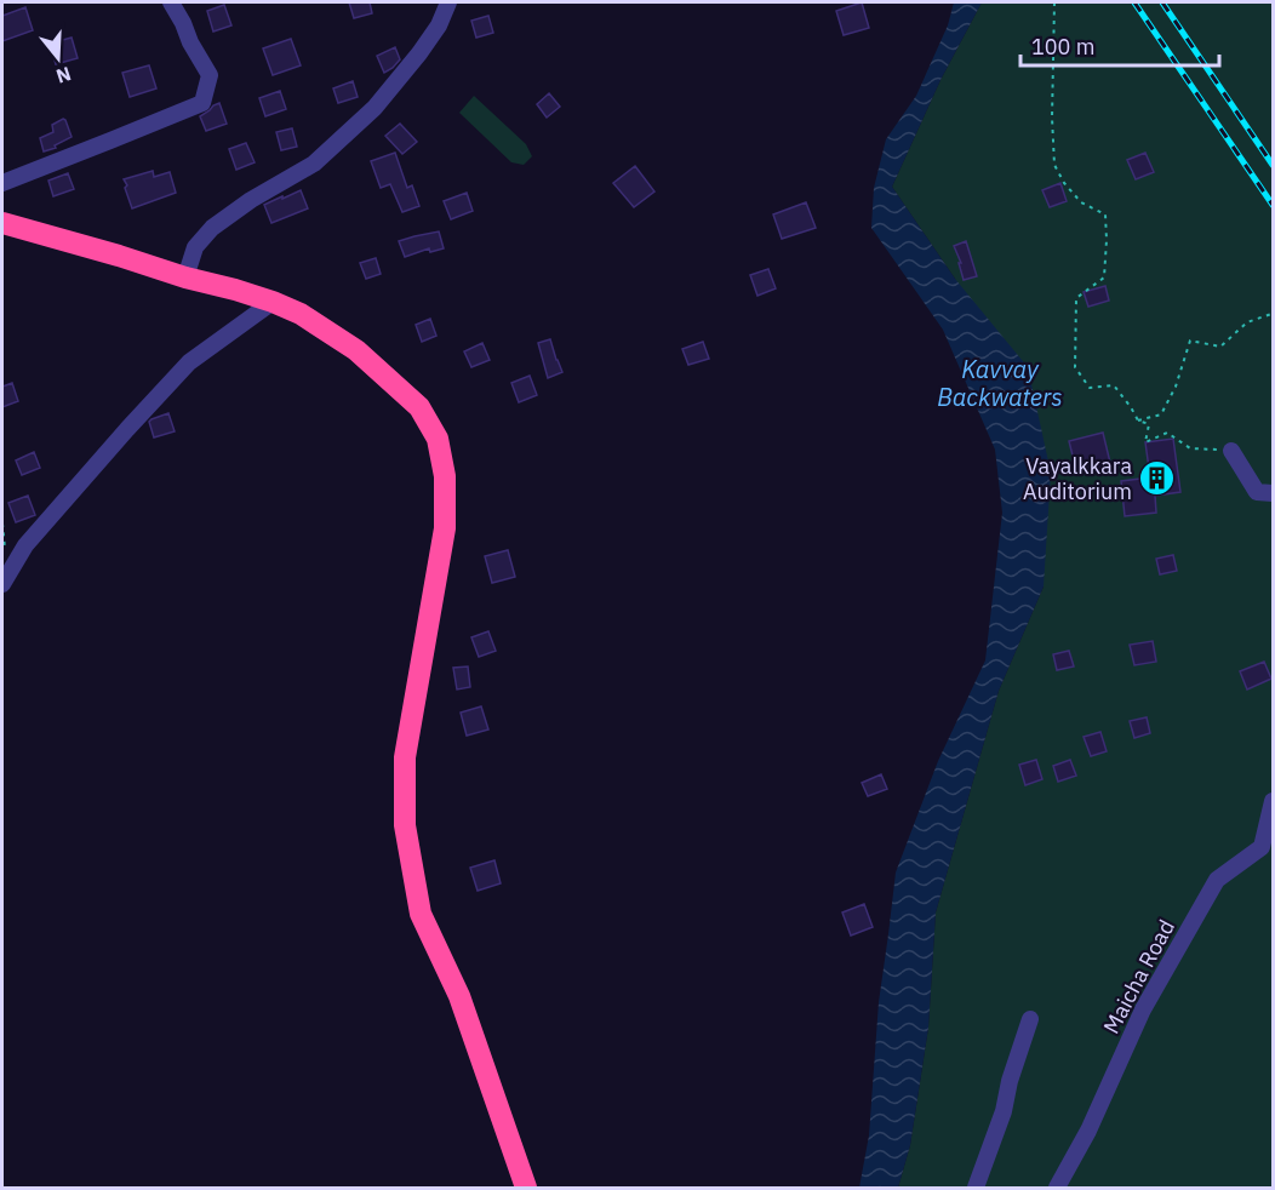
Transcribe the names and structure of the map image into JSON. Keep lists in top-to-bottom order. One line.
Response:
{"streets":{"street":["Maicha Road"]},"water":["Kavvay Backwaters"],"places":{"building":["Vayalkkara Auditorium"]},"scale_bar":"100 m","north":"bottom"}
